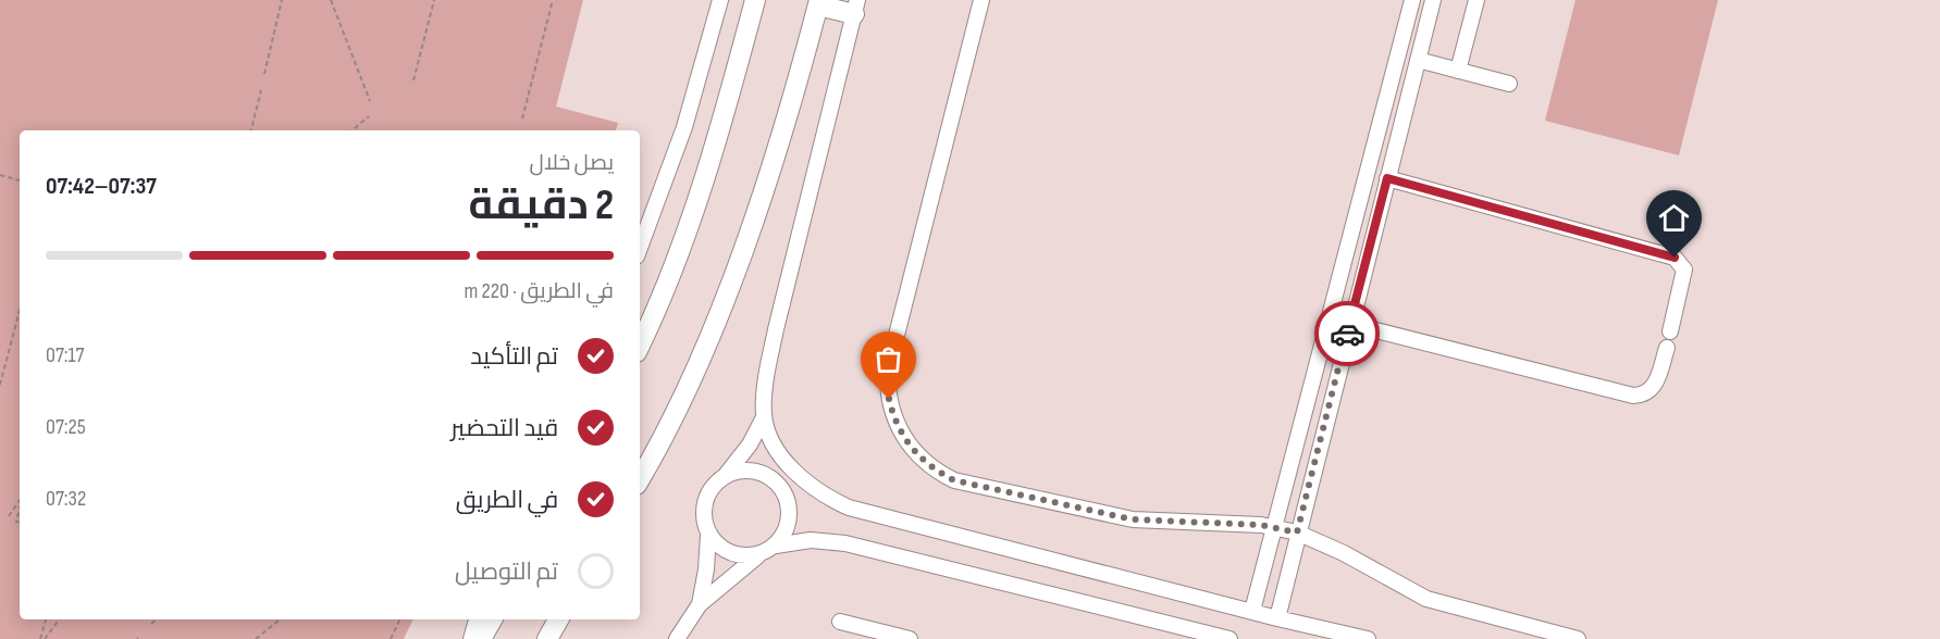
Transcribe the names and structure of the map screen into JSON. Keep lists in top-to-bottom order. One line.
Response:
{"page":{"heading":["2 دقيقة","يصل خلال","07:37–07:42"],"bar":"في الطريق · 220 m","list":[["تم التأكيد","07:17"],["قيد التحضير","07:25"],["في الطريق","07:32"],"تم التوصيل"]}}
